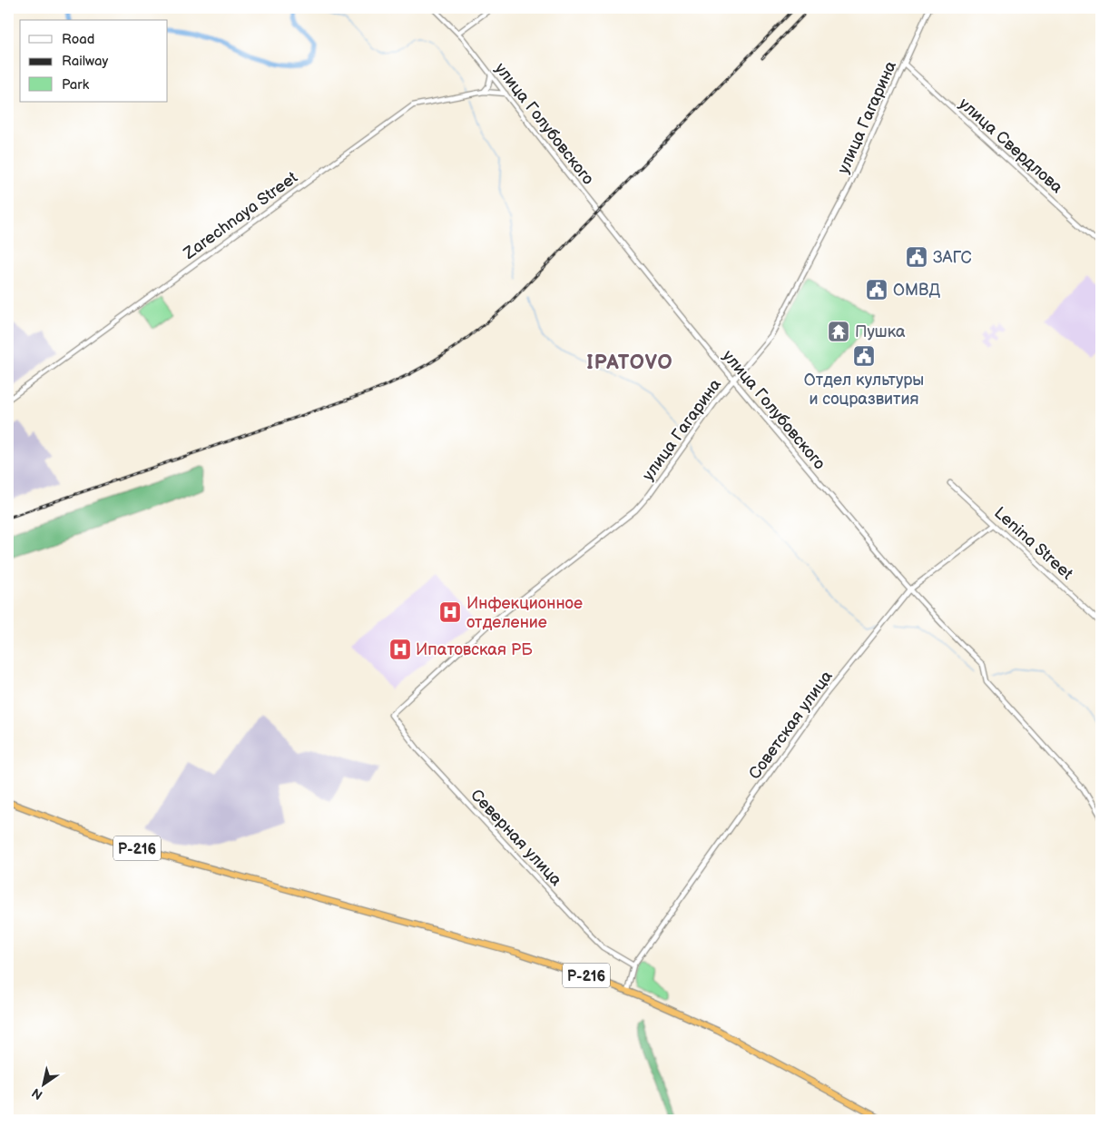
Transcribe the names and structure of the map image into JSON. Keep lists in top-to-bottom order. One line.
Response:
{"streets":{"highway":["Р-216"],"street":["улица Гагарина","улица Голубовского","улица Свердлова","Zarechnaya Street","Lenina Street","Советская улица","Северная улица"]},"crossings":[["улица Гагарина","улица Голубовского"],["улица Гагарина","улица Свердлова"],["улица Гагарина","Северная улица"],["улица Голубовского","Zarechnaya Street"],["улица Голубовского","Советская улица"],["Lenina Street","Советская улица"],["Советская улица","Северная улица"]],"districts":["IPATOVO"],"places":{"public building":["ЗАГС","ОМВД","Отдел культуры и соцразвития"],"temple":["Пушка"],"hospital":["Инфекционное отделение","Ипатовская РБ"]},"legend":["Road","Railway","Park"],"north":"bottom left"}
